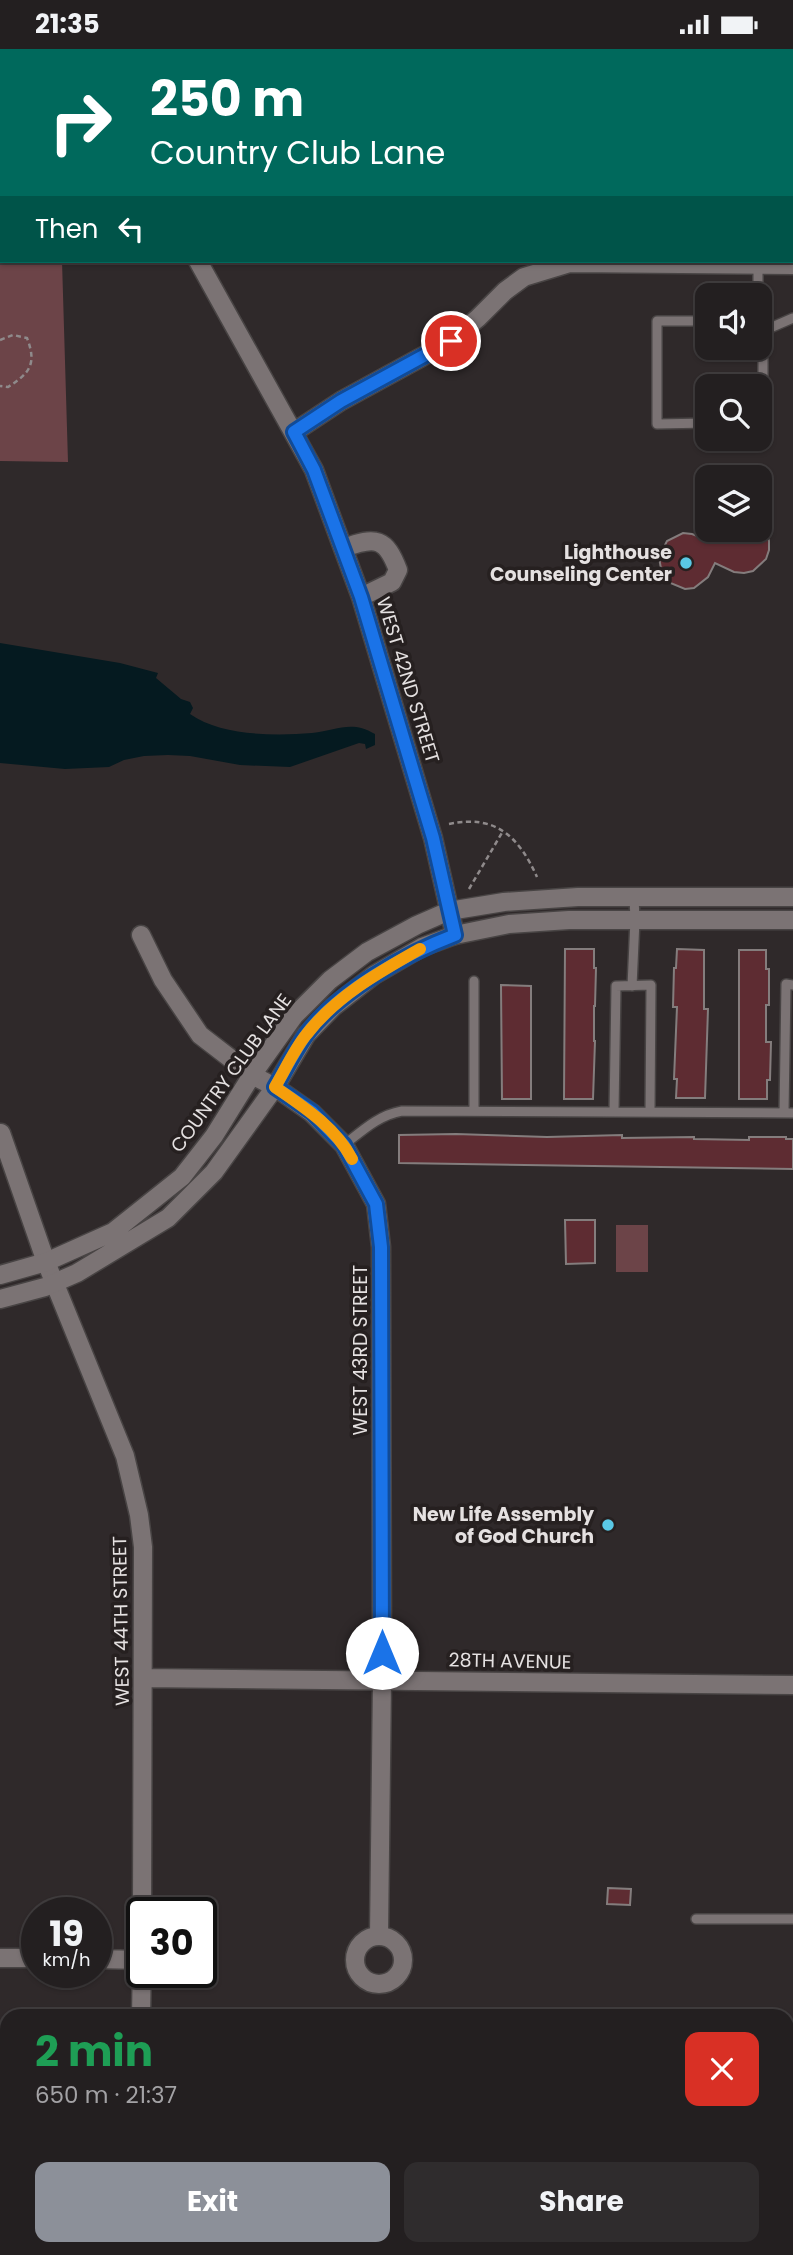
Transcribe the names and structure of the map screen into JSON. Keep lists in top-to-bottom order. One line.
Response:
{"streets":{"street":["WEST 42ND STREET","COUNTRY CLUB LANE","WEST 43RD STREET","WEST 44TH STREET","28TH AVENUE"]},"crossings":[["WEST 42ND STREET","COUNTRY CLUB LANE"],["COUNTRY CLUB LANE","WEST 43RD STREET"],["COUNTRY CLUB LANE","WEST 44TH STREET"],["WEST 43RD STREET","28TH AVENUE"],["WEST 44TH STREET","28TH AVENUE"]],"places":["Lighthouse Counseling Center","New Life Assembly of God Church"],"page":{"status":"21:35","turn":["250 m","Country Club Lane"],"then":"Then","speed":"19 km/h","limit":"30","heading":["2 min","650 m · 21:37"],"buttons":["Exit","Share"]}}
